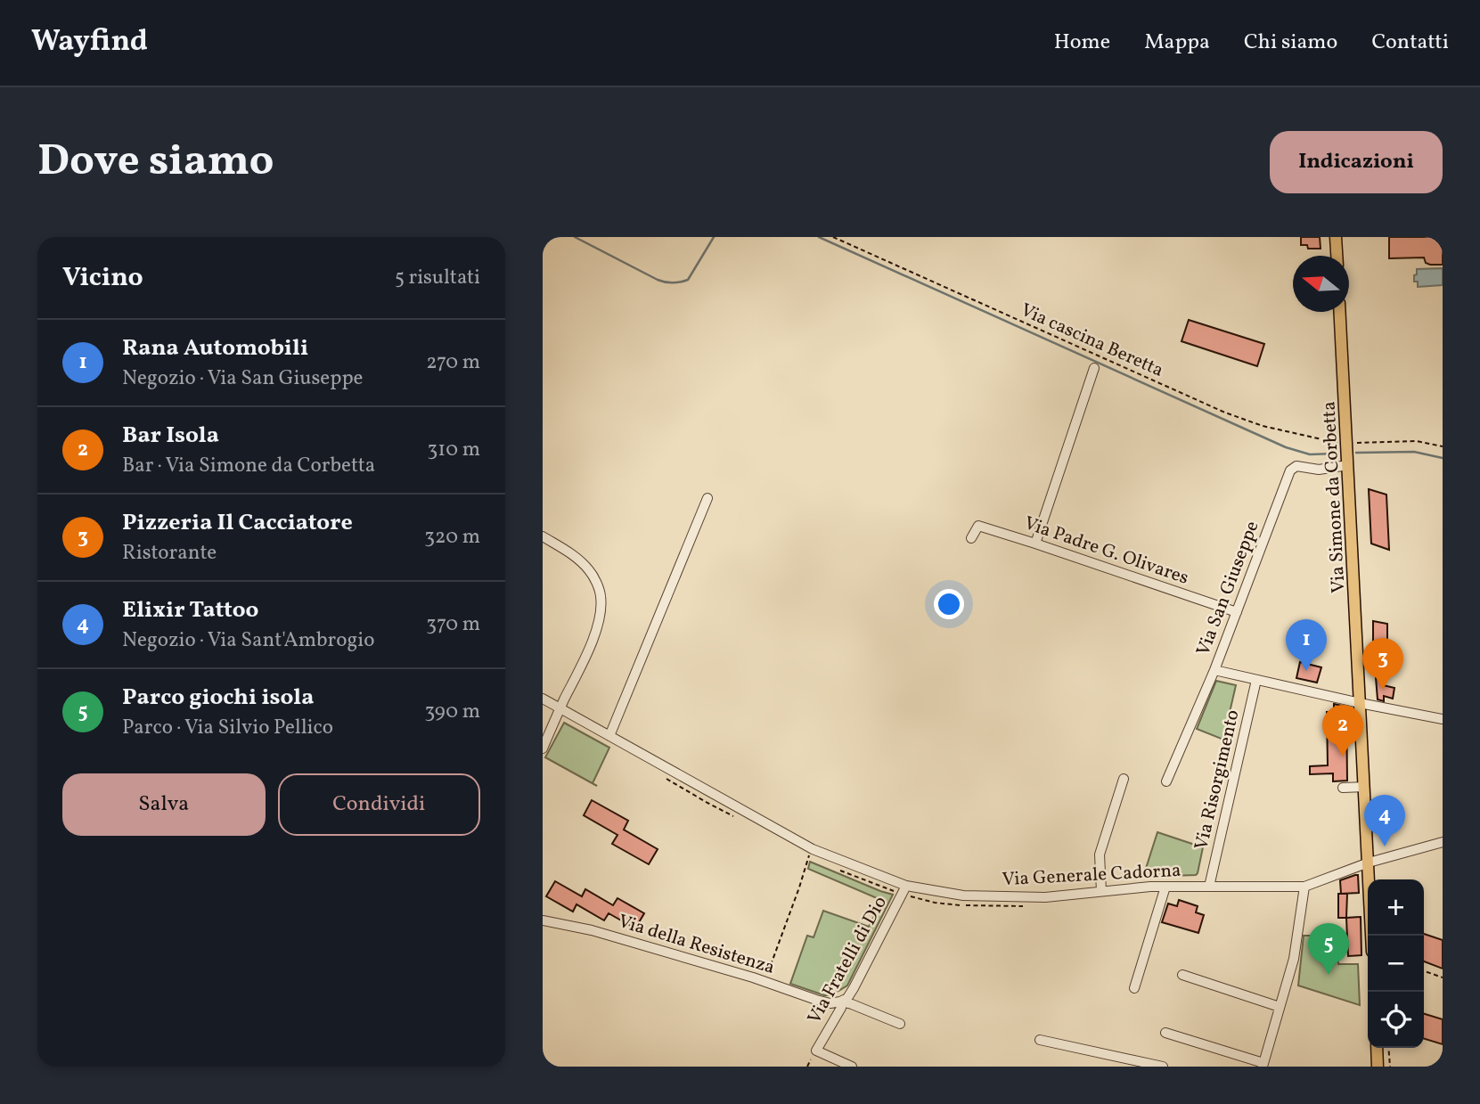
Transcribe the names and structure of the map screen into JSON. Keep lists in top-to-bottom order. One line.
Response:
{"streets":{"main road":["Via Simone da Corbetta"],"street":["Via Padre G. Olivares","Via San Giuseppe","Via Risorgimento","Via Generale Cadorna","Via della Resistenza","Via Fratelli di Dio"],"path":["Via cascina Beretta"]},"crossings":[["Via cascina Beretta","Via Simone da Corbetta"],["Via Simone da Corbetta","Via San Giuseppe"],["Via Simone da Corbetta","Via Generale Cadorna"],["Via Padre G. Olivares","Via San Giuseppe"],["Via San Giuseppe","Via Risorgimento"],["Via Risorgimento","Via Generale Cadorna"],["Via Generale Cadorna","Via Fratelli di Dio"],["Via della Resistenza","Via Fratelli di Dio"]],"north":"left","page":{"header":"Wayfind","nav":["Home","Mappa","Chi siamo","Contatti"],"buttons":["Indicazioni",["Salva","Condividi"]],"title":"Dove siamo","heading":["Vicino","5 risultati"],"list":[{"mark":"1","name":"Rana Automobili","note":"Negozio · Via San Giuseppe","value":"270 m"},{"mark":"2","name":"Bar Isola","note":"Bar · Via Simone da Corbetta","value":"310 m"},{"mark":"3","name":"Pizzeria Il Cacciatore","note":"Ristorante","value":"320 m"},{"mark":"4","name":"Elixir Tattoo","note":"Negozio · Via Sant'Ambrogio","value":"370 m"},{"mark":"5","name":"Parco giochi isola","note":"Parco · Via Silvio Pellico","value":"390 m"}],"pins":["1","3","2","4","5"],"map_buttons":["+","−"]}}
